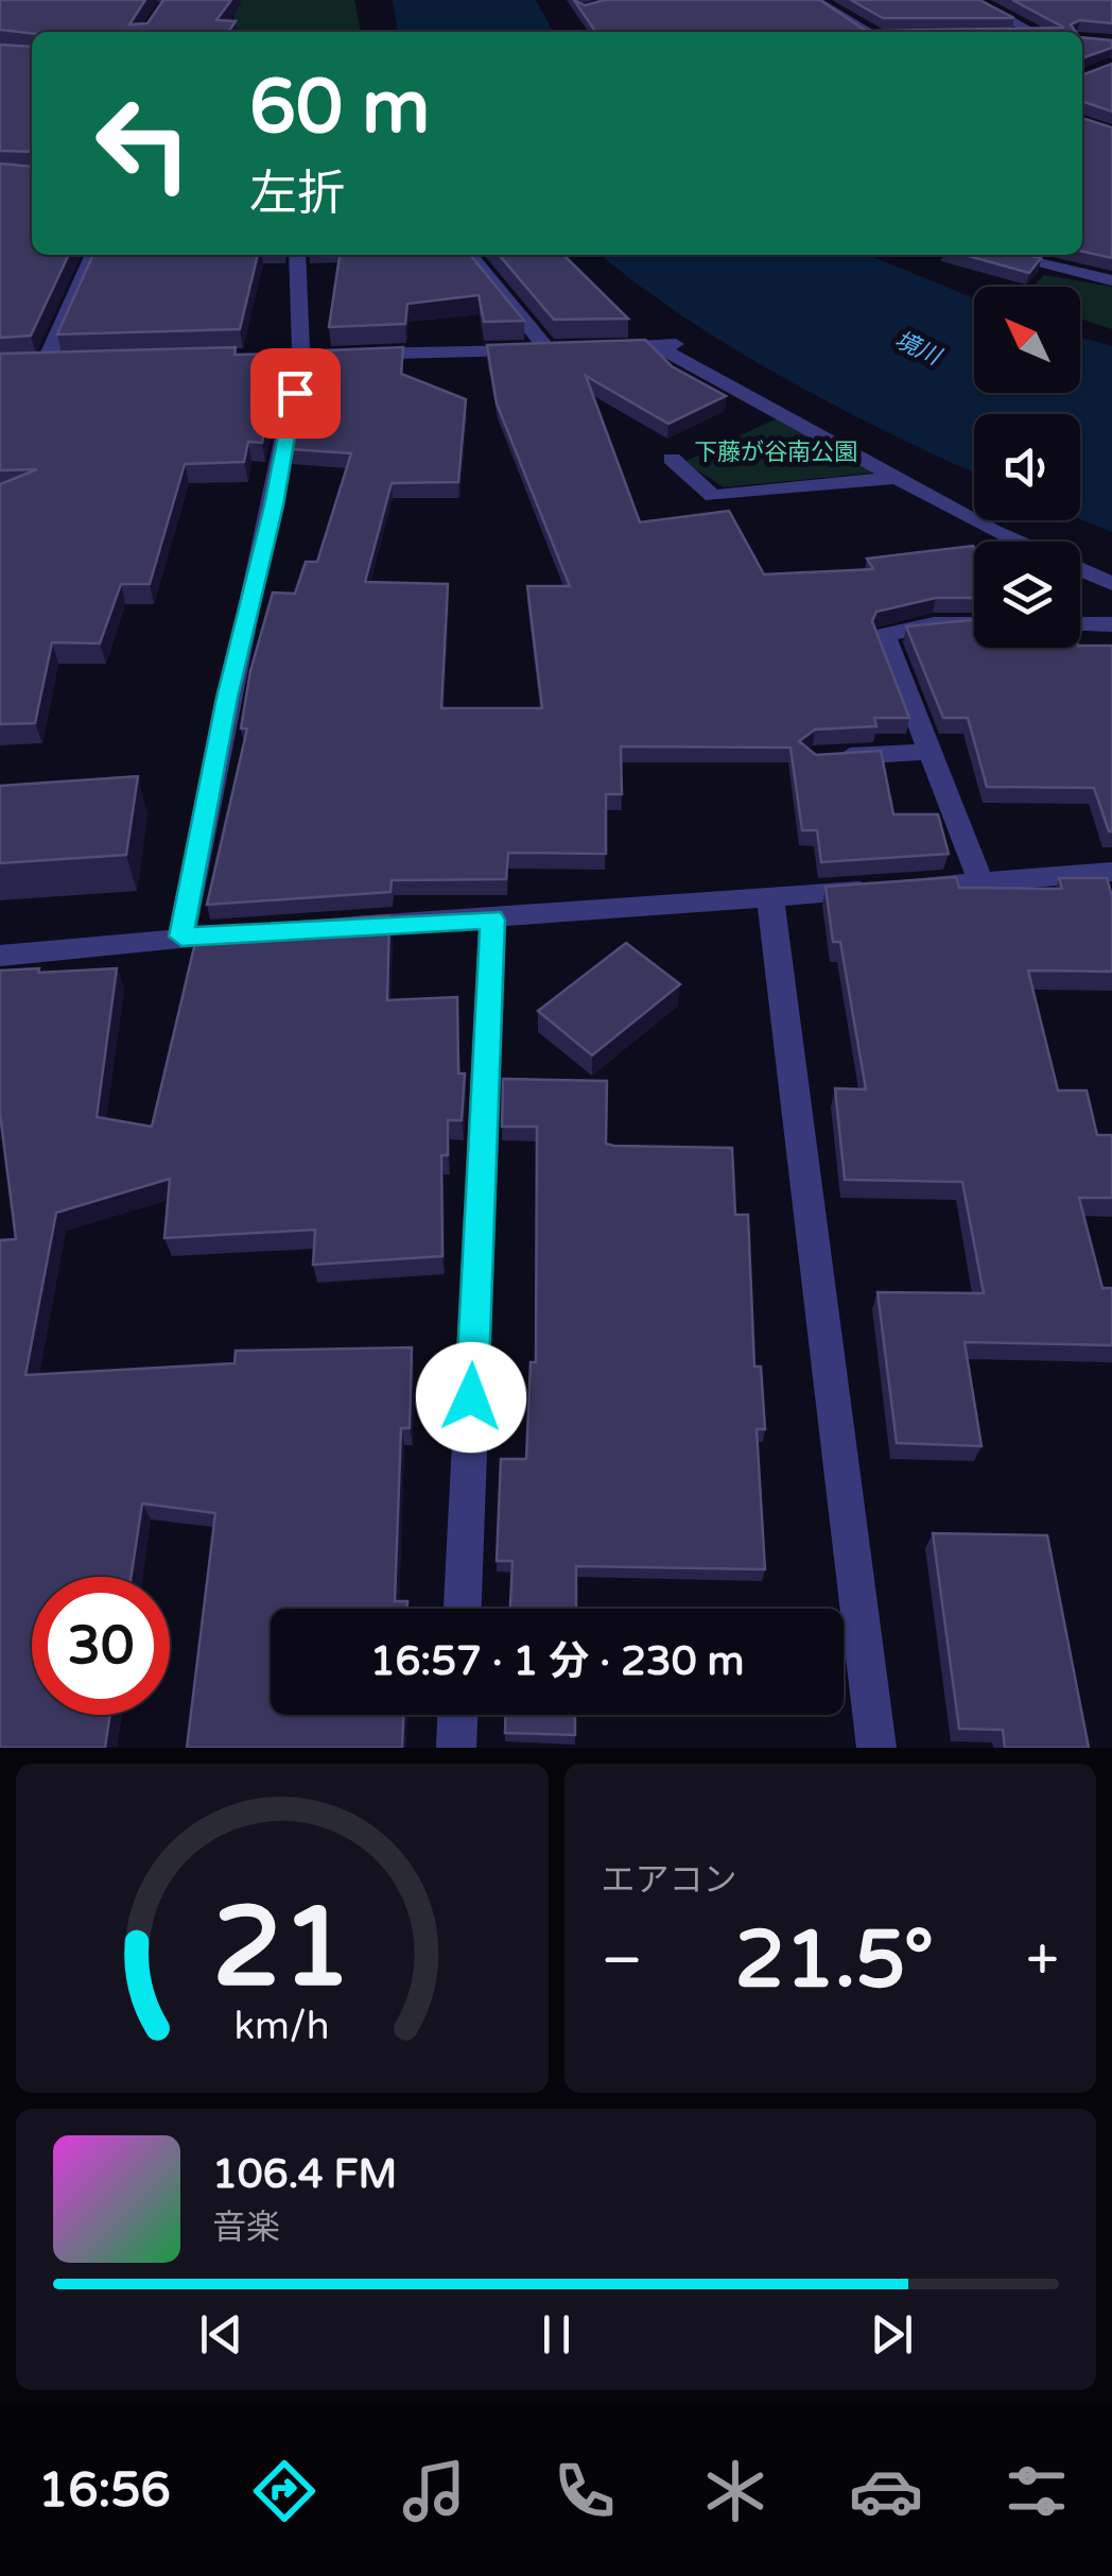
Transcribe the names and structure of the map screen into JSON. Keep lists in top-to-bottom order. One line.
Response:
{"water":["境川"],"parks":["下藤が谷南公園"],"north":"top left","page":{"turn":["60 m","左折"],"limit":"30","trip":"16:57 · 1 分 · 230 m","tile":"エアコン","heat":["−","21.5°","+"],"song":["106.4 FM","音楽"],"tabs":"16:56","gauge":["21","km/h"]}}
